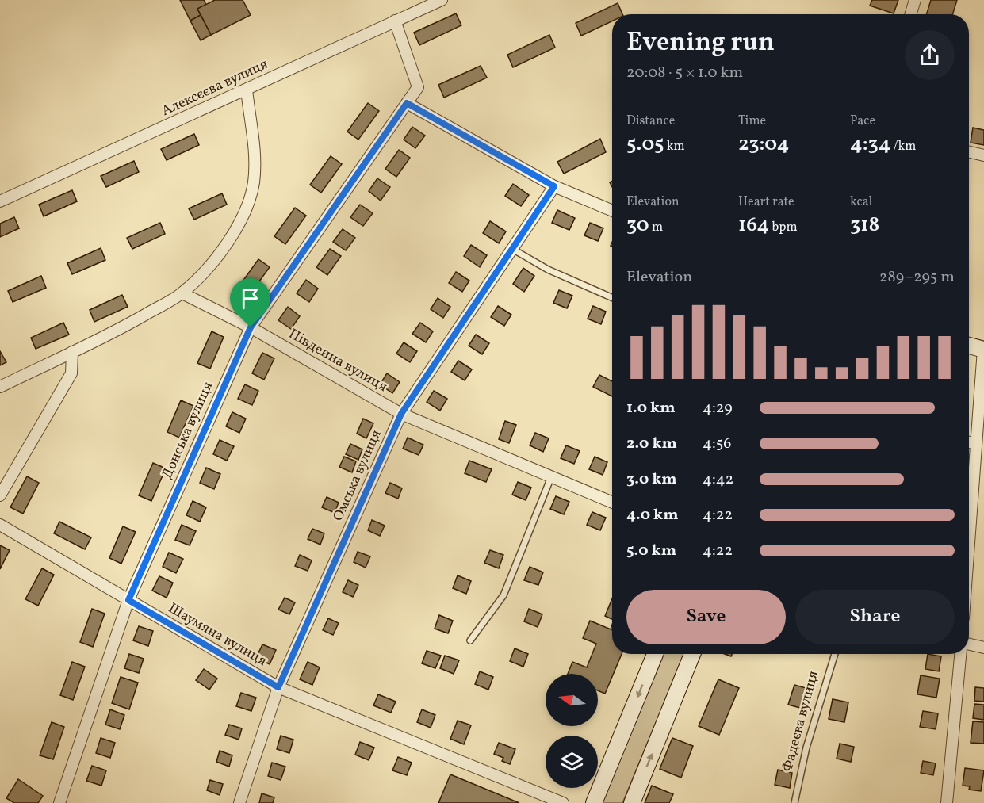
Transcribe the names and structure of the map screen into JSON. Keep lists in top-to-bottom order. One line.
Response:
{"streets":{"street":["Алексєєва вулиця","Південна вулиця","Донська вулиця","Омська вулиця","Шаумяна вулиця"],"lane":["Фадеєва вулиця"]},"crossings":[["Алексєєва вулиця","Донська вулиця"],["Південна вулиця","Донська вулиця"],["Південна вулиця","Омська вулиця"],["Донська вулиця","Шаумяна вулиця"],["Омська вулиця","Шаумяна вулиця"]],"north":"left","page":{"heading":["Evening run","20:08 · 5 × 1.0 km"],"stats":[["Distance","5.05 km"],["Time","23:04"],["Pace","4:34 /km"],["Elevation","30 m"],["Heart rate","164 bpm"],["kcal","318"]],"chart":["Elevation","289–295 m"],"list":[{"name":"1.0 km","note":"4:29"},{"name":"2.0 km","note":"4:56"},{"name":"3.0 km","note":"4:42"},{"name":"4.0 km","note":"4:22"},{"name":"5.0 km","note":"4:22"}],"buttons":["Save","Share"]}}
